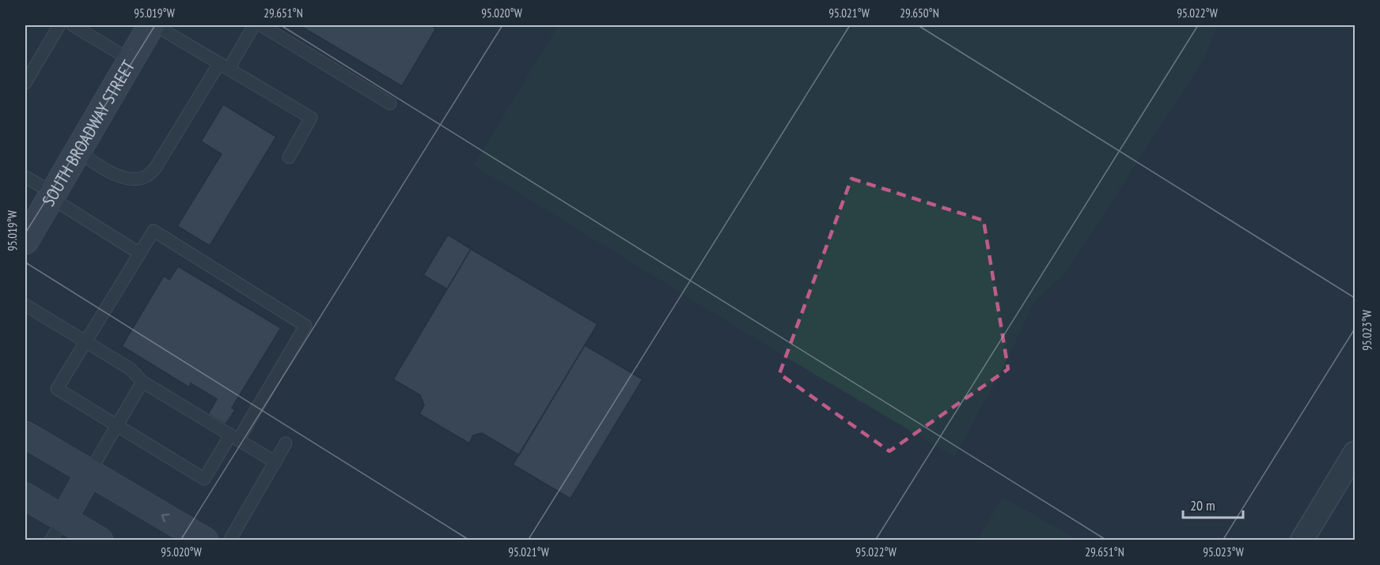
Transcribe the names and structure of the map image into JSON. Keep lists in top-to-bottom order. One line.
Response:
{"streets":{"main road":["SOUTH BROADWAY STREET"]},"scale_bar":"20 m","coordinates":["95.019°W","29.651°N","95.020°W","95.021°W","29.650°N","95.022°W","95.023°W"]}
